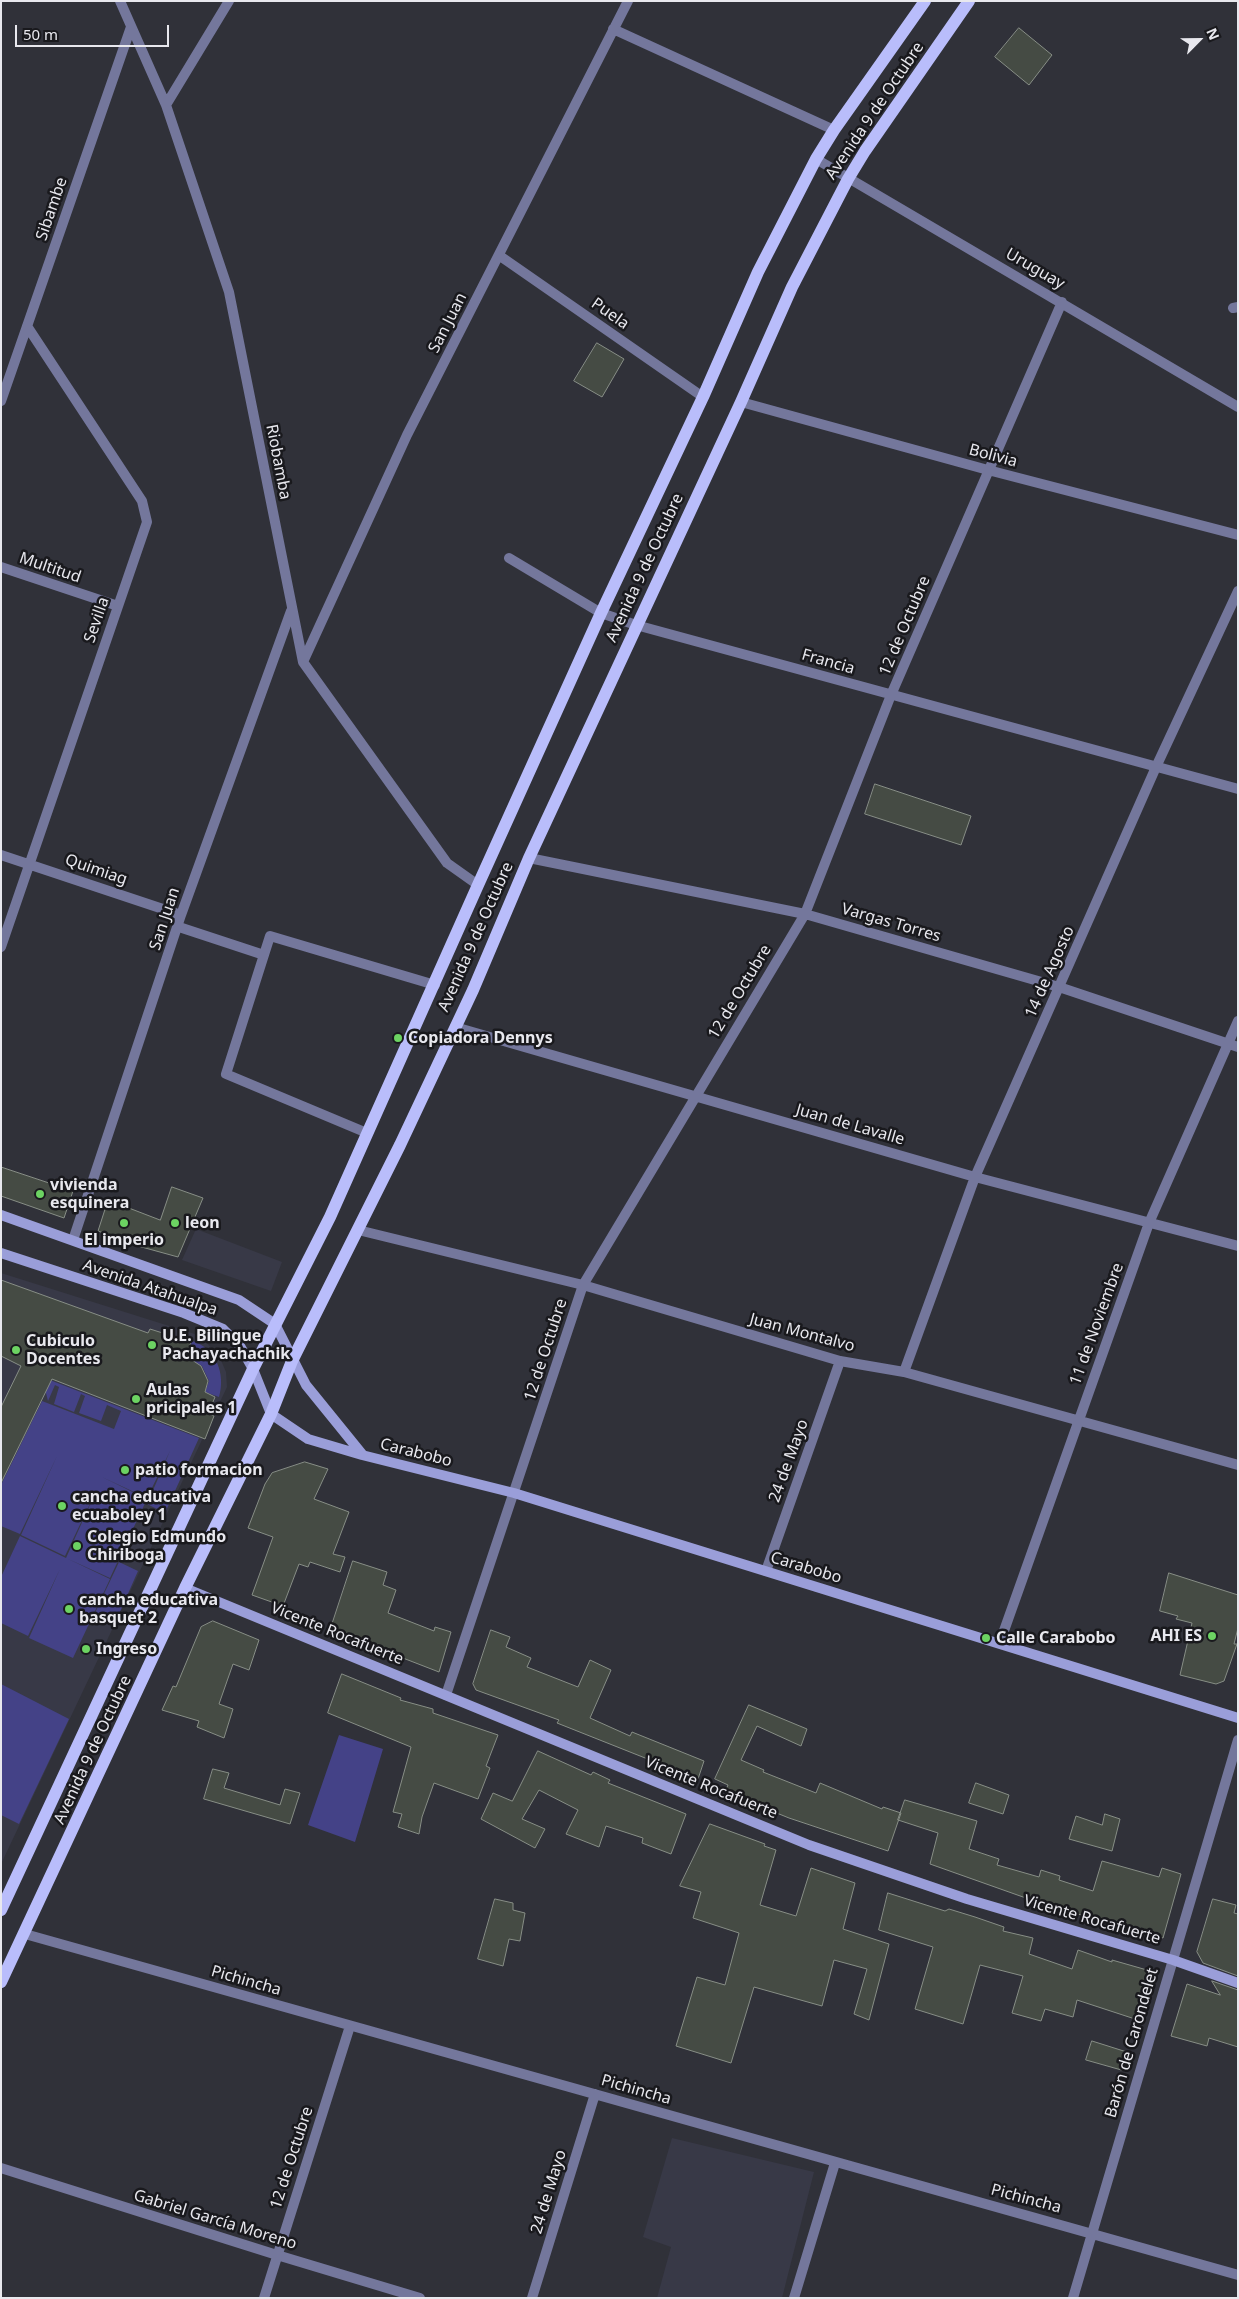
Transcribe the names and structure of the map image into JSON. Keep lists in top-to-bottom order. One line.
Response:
{"streets":{"main road":["Avenida 9 de Octubre","Avenida Atahualpa","Carabobo","Vicente Rocafuerte"],"street":["Sibambe","Uruguay","Puela","San Juan","Bolivia","Riobamba","Multitud","Sevilla","12 de Octubre","Francia","Quimiag","Vargas Torres","14 de Agosto","Juan de Lavalle","11 de Noviembre","Juan Montalvo","24 de Mayo","Pichincha","Barón de Carondelet","Gabriel García Moreno"]},"crossings":[["Avenida 9 de Octubre","Uruguay"],["Avenida 9 de Octubre","Puela"],["Avenida 9 de Octubre","Bolivia"],["Avenida 9 de Octubre","Riobamba"],["Avenida 9 de Octubre","Francia"],["Avenida 9 de Octubre","Vargas Torres"],["Avenida 9 de Octubre","Juan de Lavalle"],["Avenida 9 de Octubre","Avenida Atahualpa"],["Avenida 9 de Octubre","Juan Montalvo"],["Avenida 9 de Octubre","Carabobo"],["Avenida 9 de Octubre","Vicente Rocafuerte"],["Avenida 9 de Octubre","Pichincha"],["Sibambe","Riobamba"],["Sibambe","Sevilla"],["Uruguay","12 de Octubre"],["Puela","San Juan"],["San Juan","Riobamba"],["San Juan","Quimiag"],["San Juan","Avenida Atahualpa"],["Bolivia","12 de Octubre"],["Multitud","Sevilla"],["Sevilla","Quimiag"],["12 de Octubre","Francia"],["12 de Octubre","Vargas Torres"],["12 de Octubre","Juan de Lavalle"],["12 de Octubre","Juan Montalvo"],["12 de Octubre","Carabobo"],["12 de Octubre","Vicente Rocafuerte"],["12 de Octubre","Pichincha"],["12 de Octubre","Gabriel García Moreno"],["Francia","14 de Agosto"],["Vargas Torres","14 de Agosto"],["Vargas Torres","11 de Noviembre"],["14 de Agosto","Juan de Lavalle"],["14 de Agosto","Juan Montalvo"],["Juan de Lavalle","11 de Noviembre"],["Avenida Atahualpa","Carabobo"],["11 de Noviembre","Juan Montalvo"],["11 de Noviembre","Carabobo"],["Juan Montalvo","24 de Mayo"],["Carabobo","24 de Mayo"],["24 de Mayo","Pichincha"],["Vicente Rocafuerte","Barón de Carondelet"],["Pichincha","Barón de Carondelet"]],"places":["Copiadora Dennys","vivienda esquinera","El imperio","leon","U.E. Bilingue Pachayachachik","Cubiculo Docentes","Aulas pricipales 1","patio formacion","cancha educativa ecuaboley 1","Colegio Edmundo Chiriboga","cancha educativa basquet 2","AHI ES","Calle Carabobo","Ingreso"],"scale_bar":"50 m","north":"top right"}
